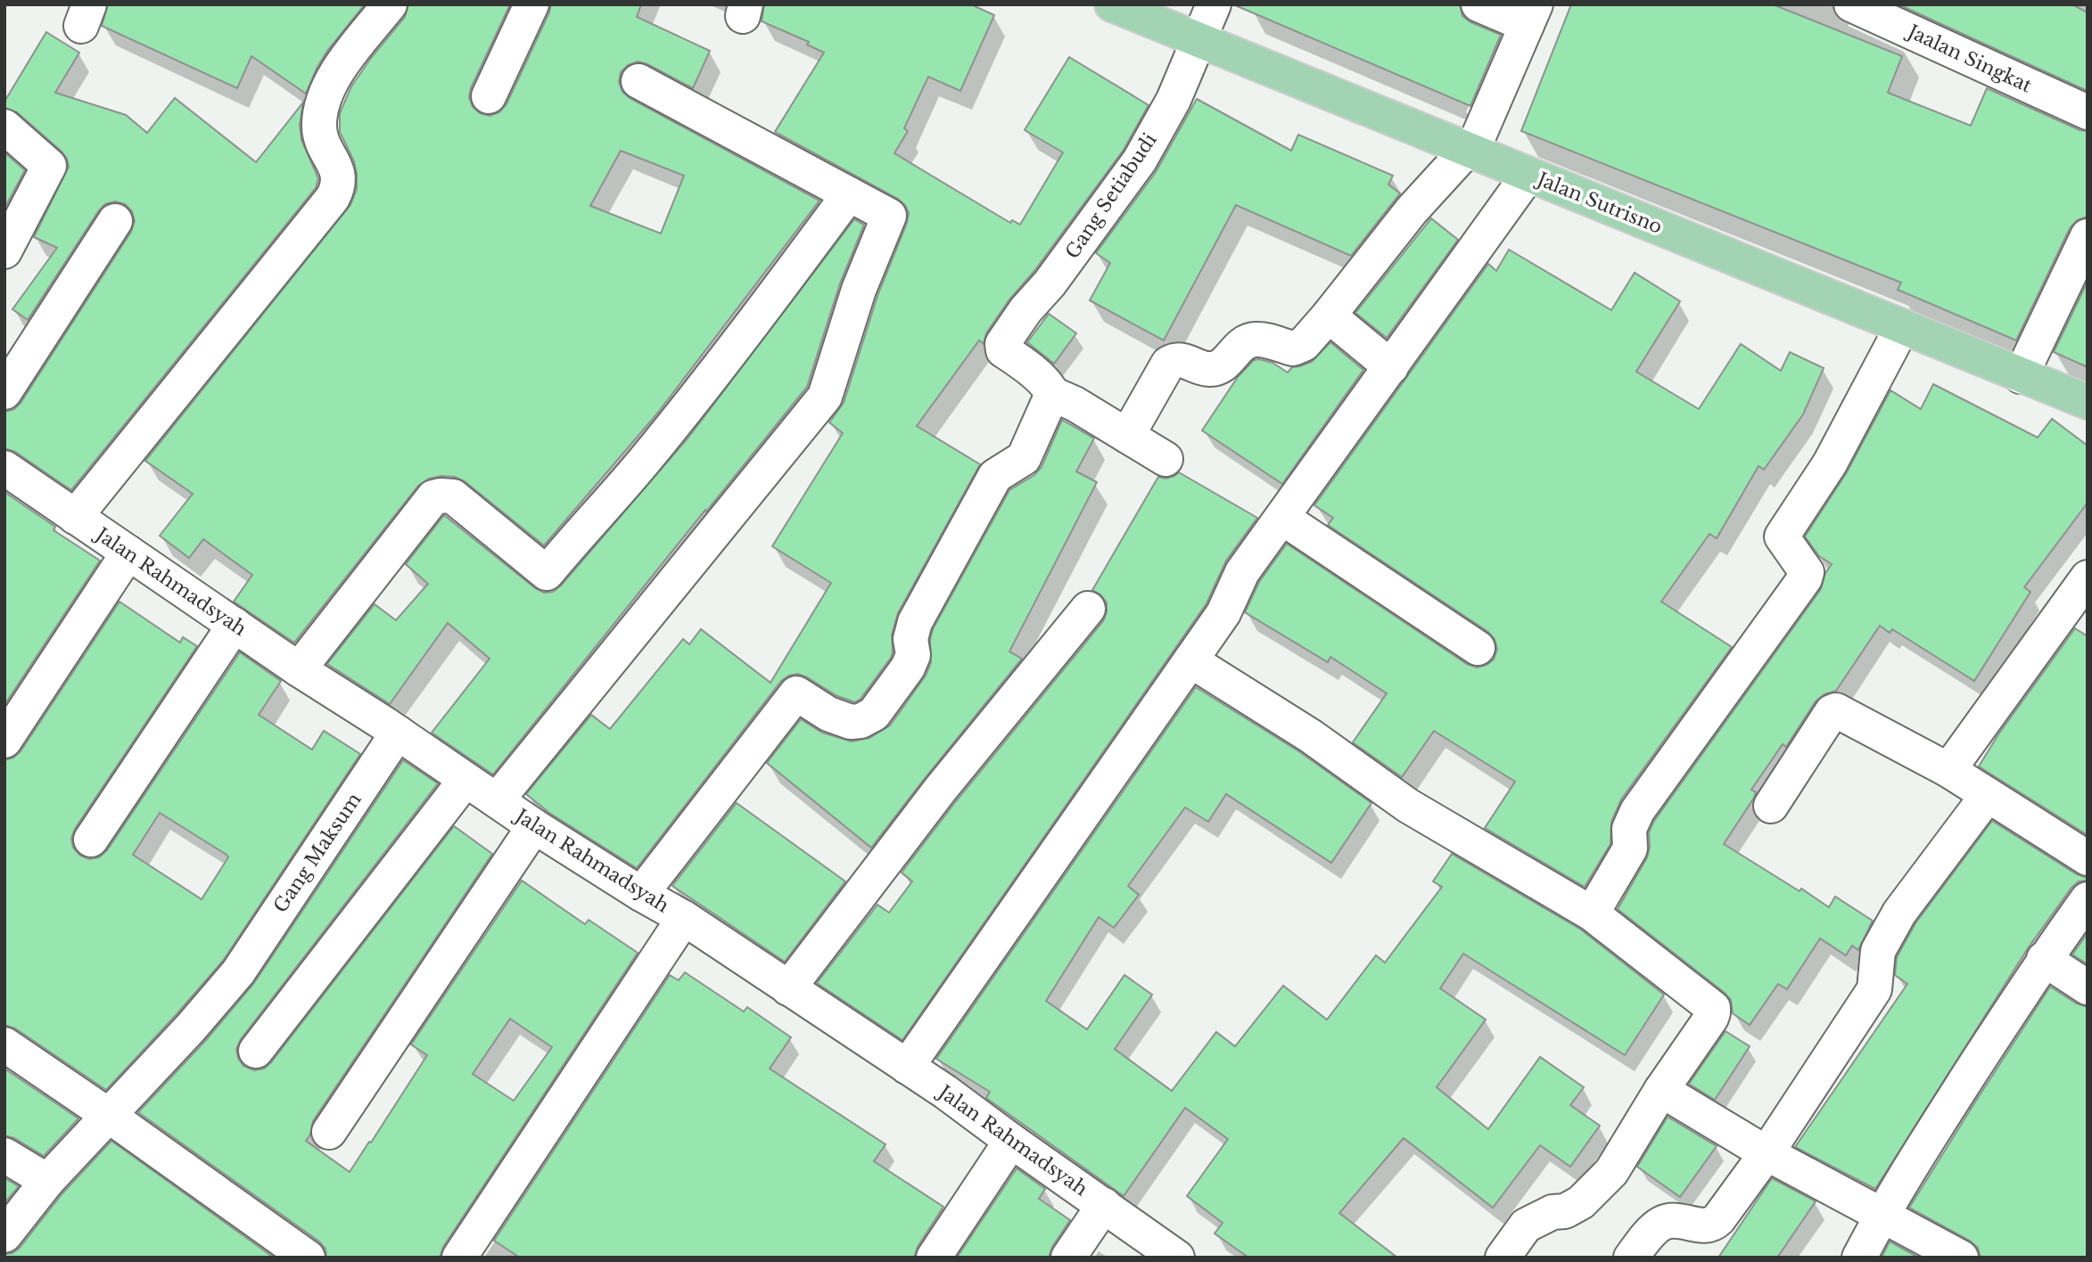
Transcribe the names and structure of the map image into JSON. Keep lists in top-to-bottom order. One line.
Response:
{"streets":{"main road":["Jalan Sutrisno"],"street":["Jaalan Singkat","Gang Setiabudi","Jalan Rahmadsyah","Gang Maksum"]},"crossings":[["Gang Setiabudi","Jalan Sutrisno"],["Jalan Rahmadsyah","Gang Maksum"]]}
